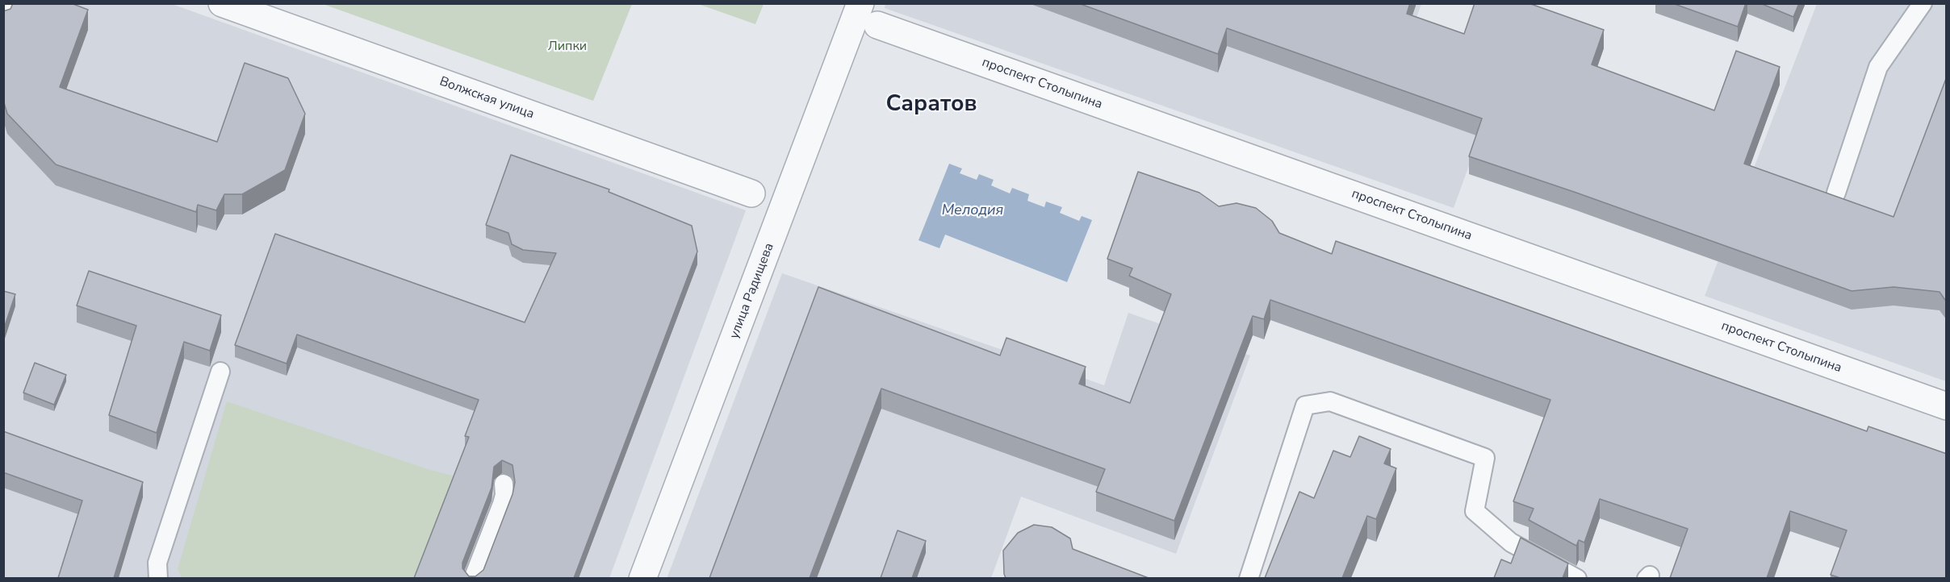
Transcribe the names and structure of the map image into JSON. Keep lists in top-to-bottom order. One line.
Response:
{"streets":{"street":["проспект Столыпина","Волжская улица","улица Радищева"]},"districts":["Саратов"],"water":["Мелодия"],"parks":["Липки"]}
